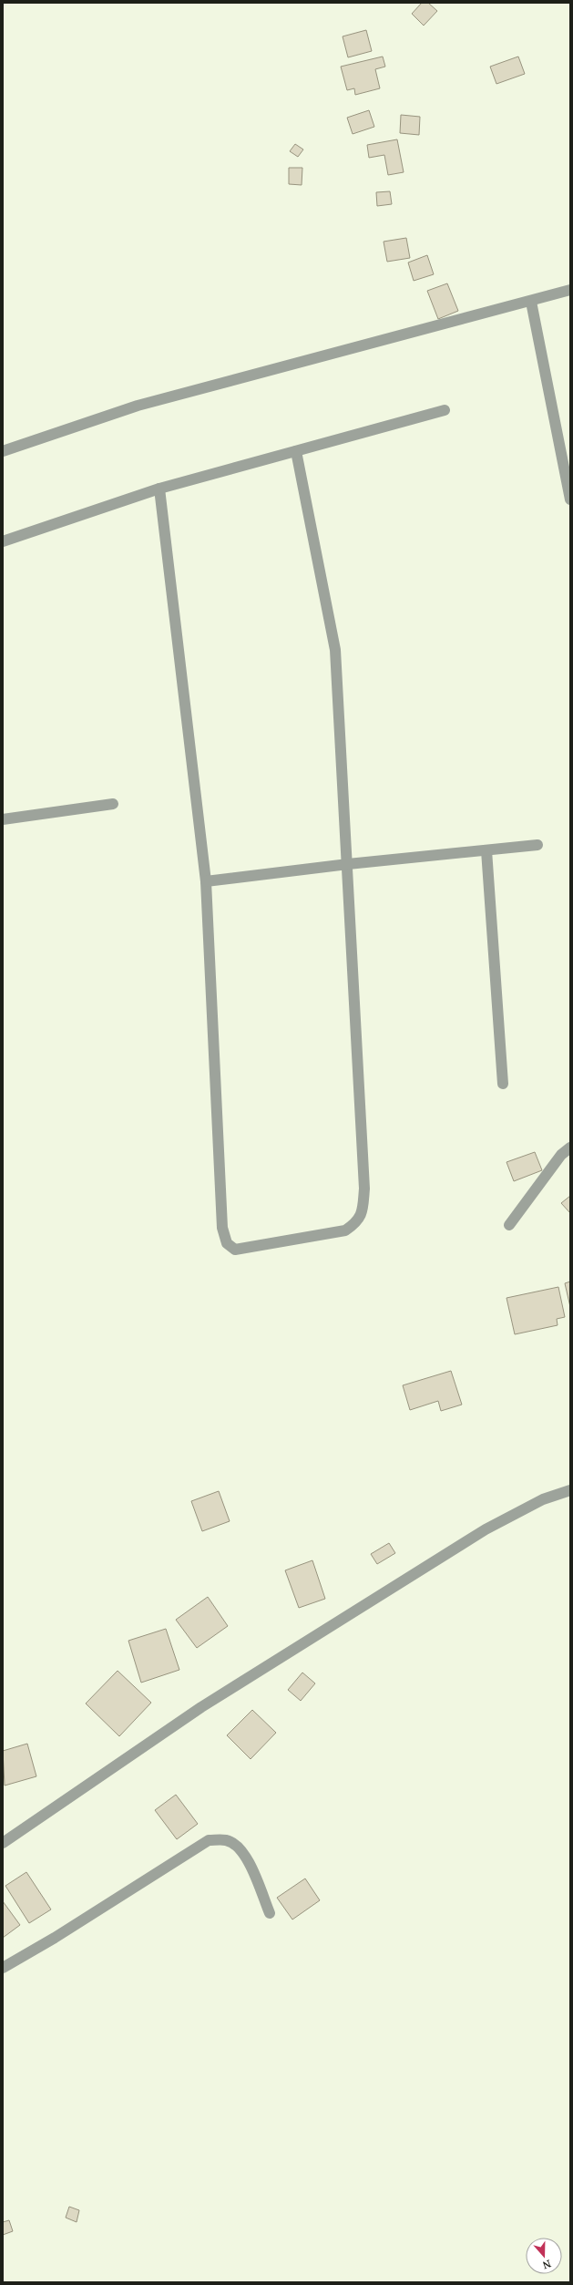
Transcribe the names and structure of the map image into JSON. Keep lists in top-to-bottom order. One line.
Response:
{"north":"bottom"}
